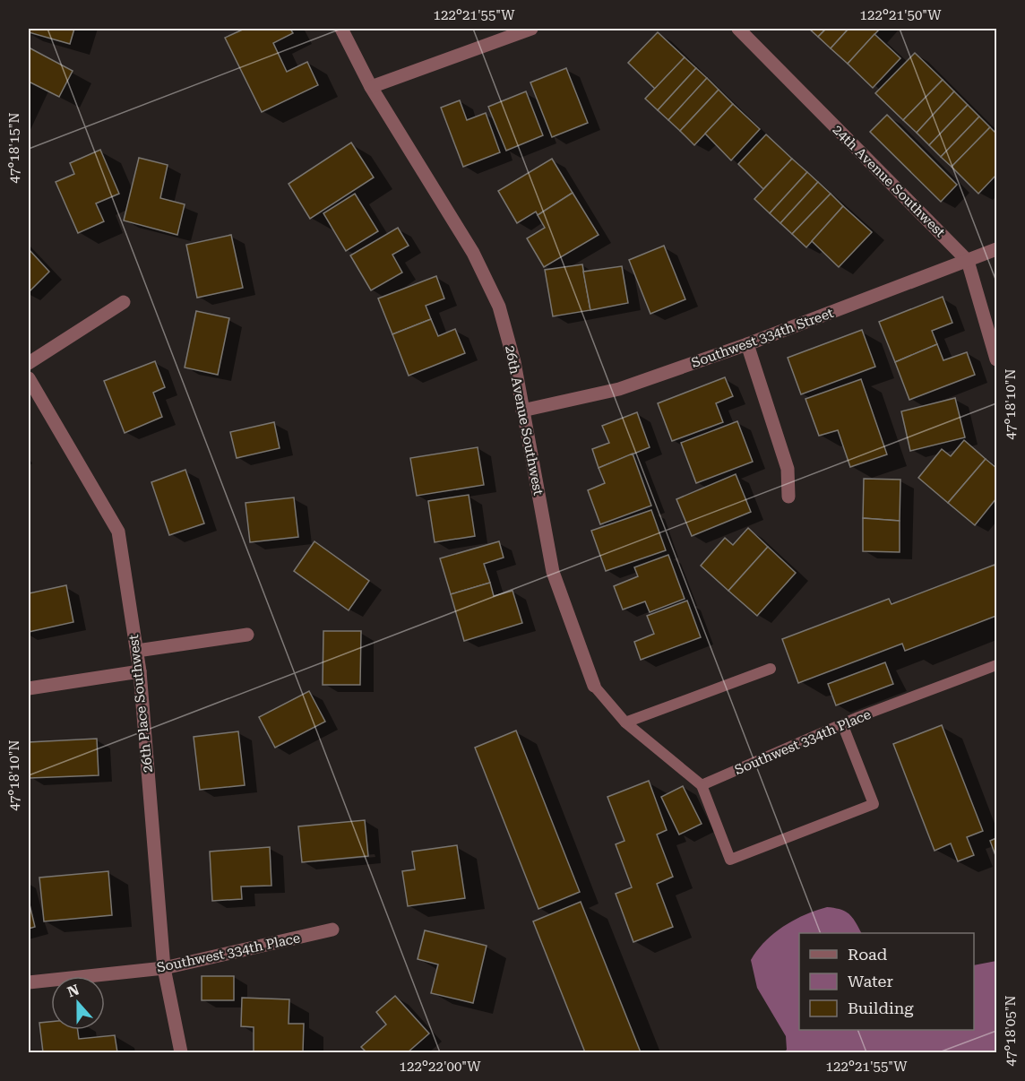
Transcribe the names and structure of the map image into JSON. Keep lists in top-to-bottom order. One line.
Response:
{"streets":{"street":["24th Avenue Southwest","Southwest 334th Street","26th Avenue Southwest","26th Place Southwest","Southwest 334th Place"]},"crossings":[["24th Avenue Southwest","Southwest 334th Street"],["Southwest 334th Street","26th Avenue Southwest"],["26th Place Southwest","Southwest 334th Place"]],"legend":["Road","Water","Building"],"north":"top","coordinates":["122°21'55\"W","122°21'50\"W","47°18'15\"N","47°18'10\"N","47°18'05\"N","122°22'00\"W"]}
